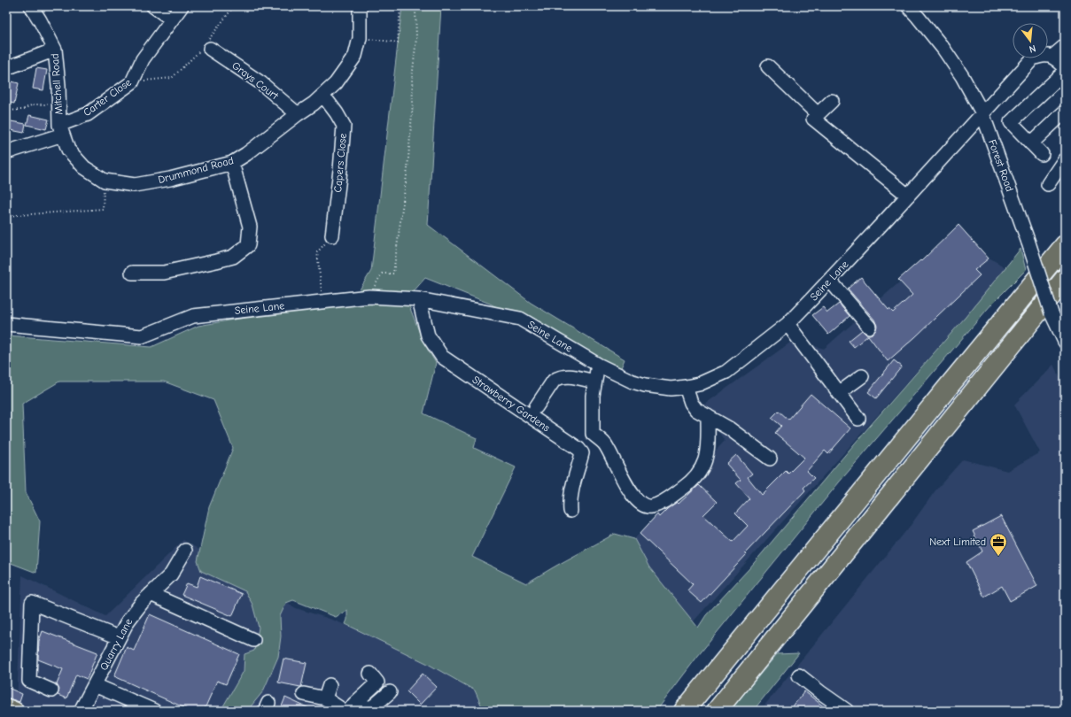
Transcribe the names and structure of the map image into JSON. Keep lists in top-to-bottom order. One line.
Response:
{"streets":{"street":["Grays Court","Mitchell Road","Carter Close","Capers Close","Forest Road","Drummond Road","Seine Lane","Strawberry Gardens","Quarry Lane"]},"crossings":[["Grays Court","Drummond Road"],["Mitchell Road","Carter Close"],["Mitchell Road","Drummond Road"],["Carter Close","Drummond Road"],["Capers Close","Drummond Road"],["Forest Road","Seine Lane"],["Seine Lane","Strawberry Gardens"]],"places":{"office":["Next Limited"]},"north":"bottom"}
